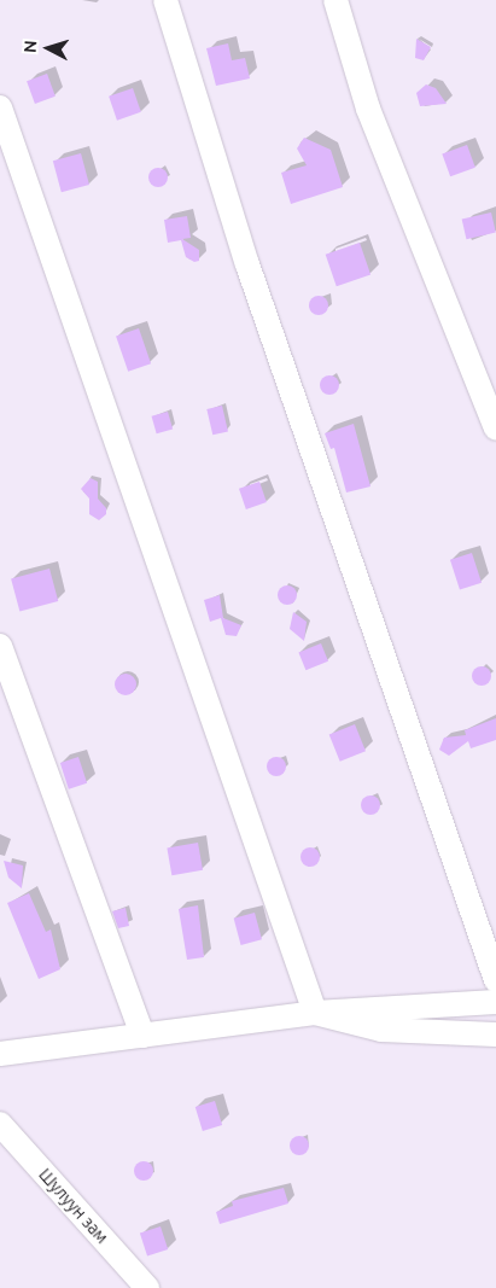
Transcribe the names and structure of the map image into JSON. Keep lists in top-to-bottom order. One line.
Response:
{"streets":{"street":["Шулуун зам"]},"north":"left"}
